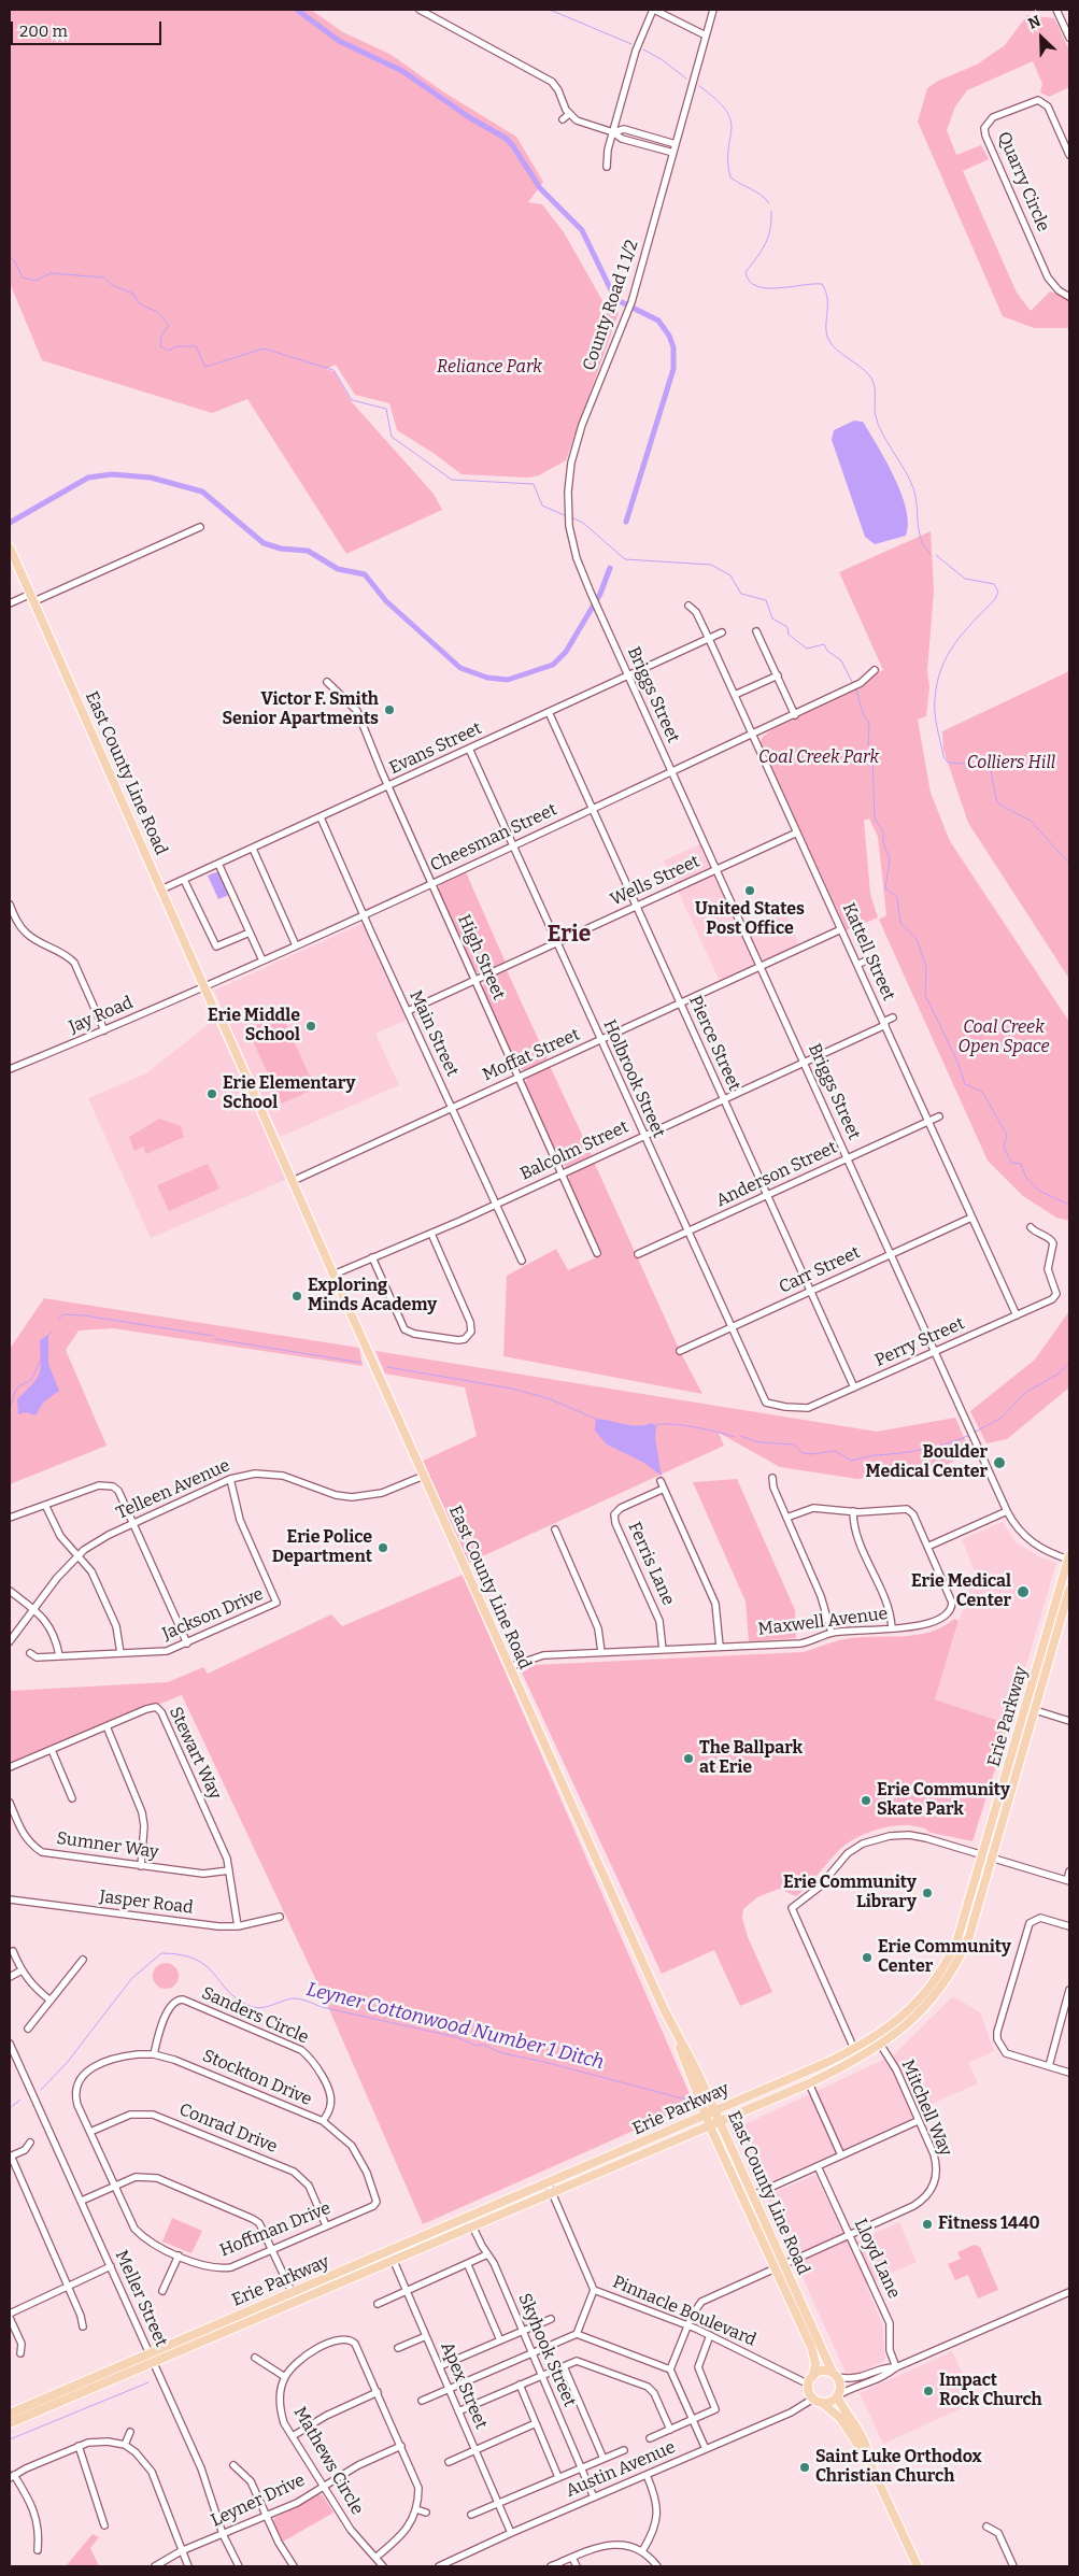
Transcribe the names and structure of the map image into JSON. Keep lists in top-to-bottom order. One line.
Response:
{"streets":{"main road":["East County Line Road","Erie Parkway"],"street":["Quarry Circle","County Road 1 1/2","Briggs Street","Evans Street","Cheesman Street","Wells Street","Kattell Street","High Street","Jay Road","Main Street","Pierce Street","Moffat Street","Holbrook Street","Balcolm Street","Anderson Street","Carr Street","Perry Street","Telleen Avenue","Ferris Lane","Jackson Drive","Maxwell Avenue","Stewart Way","Sumner Way","Jasper Road","Sanders Circle","Stockton Drive","Mitchell Way","Conrad Drive","Hoffman Drive","Lloyd Lane","Meller Street","Pinnacle Boulevard","Skyhook Street","Apex Street","Mathews Circle","Austin Avenue","Leyner Drive"]},"crossings":[["County Road 1 1/2","Briggs Street"],["Briggs Street","Evans Street"],["Briggs Street","Cheesman Street"],["Briggs Street","Wells Street"],["Briggs Street","Moffat Street"],["Briggs Street","Balcolm Street"],["Briggs Street","Anderson Street"],["Briggs Street","Carr Street"],["Briggs Street","Perry Street"],["Briggs Street","Erie Parkway"],["Evans Street","East County Line Road"],["Evans Street","Kattell Street"],["Evans Street","High Street"],["Evans Street","Main Street"],["Evans Street","Pierce Street"],["Evans Street","Holbrook Street"],["East County Line Road","Cheesman Street"],["East County Line Road","Jay Road"],["East County Line Road","Moffat Street"],["East County Line Road","Balcolm Street"],["East County Line Road","Telleen Avenue"],["East County Line Road","Maxwell Avenue"],["East County Line Road","Erie Parkway"],["East County Line Road","Mitchell Way"],["East County Line Road","Pinnacle Boulevard"],["East County Line Road","Austin Avenue"],["Cheesman Street","Kattell Street"],["Cheesman Street","High Street"],["Cheesman Street","Jay Road"],["Cheesman Street","Main Street"],["Cheesman Street","Pierce Street"],["Cheesman Street","Holbrook Street"],["Wells Street","Kattell Street"],["Wells Street","High Street"],["Wells Street","Main Street"],["Wells Street","Pierce Street"],["Wells Street","Holbrook Street"],["Kattell Street","Moffat Street"],["Kattell Street","Balcolm Street"],["Kattell Street","Anderson Street"],["Kattell Street","Carr Street"],["Kattell Street","Perry Street"],["High Street","Moffat Street"],["High Street","Balcolm Street"],["Main Street","Moffat Street"],["Main Street","Balcolm Street"],["Pierce Street","Moffat Street"],["Pierce Street","Balcolm Street"],["Pierce Street","Anderson Street"],["Pierce Street","Carr Street"],["Pierce Street","Perry Street"],["Moffat Street","Holbrook Street"],["Holbrook Street","Balcolm Street"],["Holbrook Street","Anderson Street"],["Holbrook Street","Carr Street"],["Holbrook Street","Perry Street"],["Telleen Avenue","Jackson Drive"],["Ferris Lane","Maxwell Avenue"],["Erie Parkway","Mitchell Way"],["Erie Parkway","Meller Street"],["Erie Parkway","Pinnacle Boulevard"],["Erie Parkway","Skyhook Street"],["Erie Parkway","Apex Street"],["Stewart Way","Sumner Way"],["Sanders Circle","Stockton Drive"],["Stockton Drive","Hoffman Drive"],["Mitchell Way","Lloyd Lane"],["Mitchell Way","Pinnacle Boulevard"],["Conrad Drive","Hoffman Drive"],["Meller Street","Leyner Drive"],["Pinnacle Boulevard","Austin Avenue"],["Skyhook Street","Austin Avenue"],["Apex Street","Austin Avenue"],["Mathews Circle","Leyner Drive"]],"districts":["Erie"],"water":["Leyner Cottonwood Number 1 Ditch"],"parks":["Reliance Park","Coal Creek Park","Colliers Hill","Coal Creek Open Space"],"places":["Victor F. Smith Senior Apartments","United States Post Office","Erie Middle School","Erie Elementary School","Exploring Minds Academy","Boulder Medical Center","Erie Police Department","Erie Medical Center","The Ballpark at Erie","Erie Community Skate Park","Erie Community Library","Erie Community Center","Fitness 1440","Impact Rock Church","Saint Luke Orthodox Christian Church"],"scale_bar":"200 m","north":"top left"}
